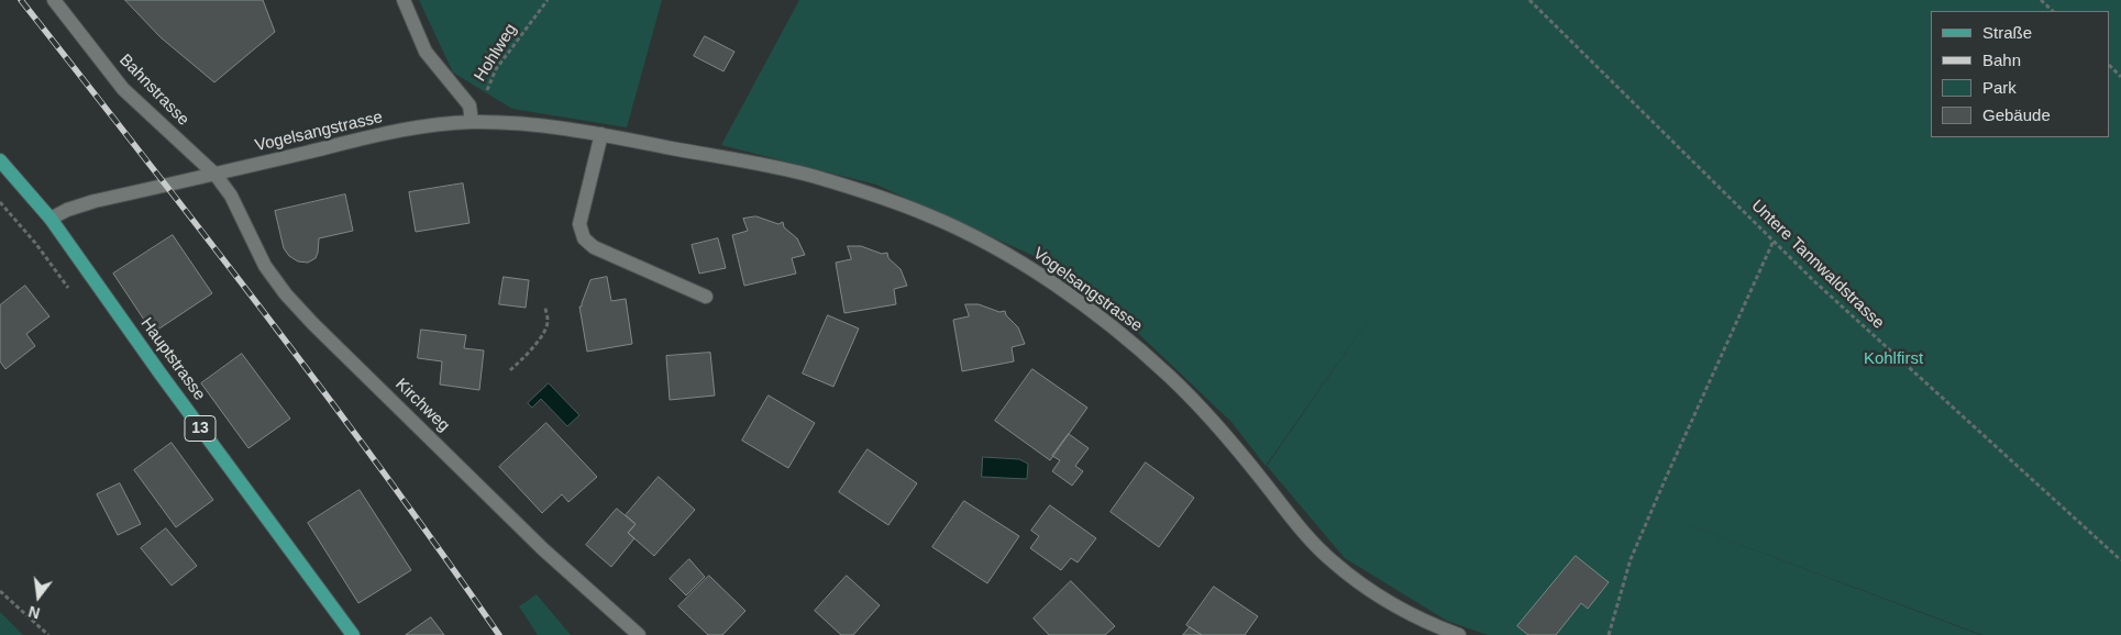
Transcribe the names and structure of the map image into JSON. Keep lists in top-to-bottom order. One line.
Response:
{"streets":{"main road":["Hauptstrasse","13"],"street":["Bahnstrasse","Vogelsangstrasse","Kirchweg"],"path":["Hohlweg","Untere Tannwaldstrasse"]},"crossings":[["Hohlweg","Vogelsangstrasse"],["Bahnstrasse","Vogelsangstrasse"],["Bahnstrasse","Kirchweg"],["Vogelsangstrasse","Hauptstrasse"],["Vogelsangstrasse","Kirchweg"]],"parks":["Kohlfirst"],"legend":["Straße","Bahn","Park","Gebäude"],"north":"bottom"}
